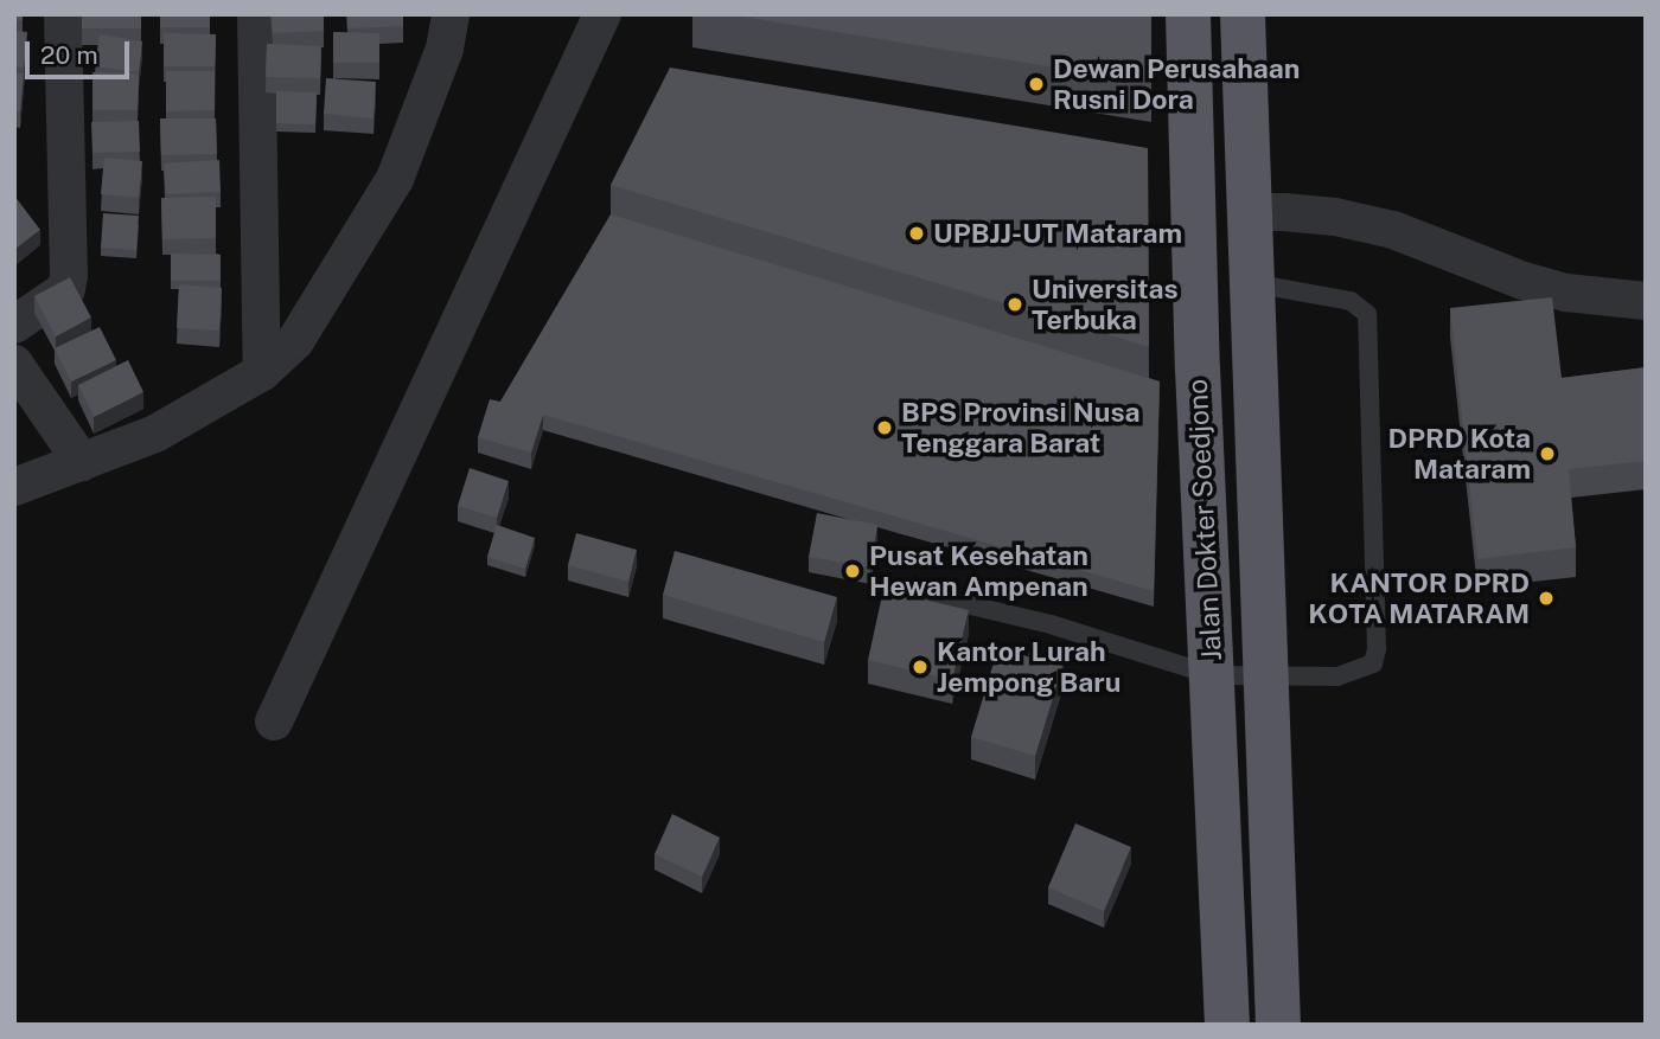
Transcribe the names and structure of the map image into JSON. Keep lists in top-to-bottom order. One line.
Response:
{"streets":{"highway":["Jalan Dokter Soedjono"]},"places":["Dewan Perusahaan Rusni Dora","UPBJJ-UT Mataram","Universitas Terbuka","BPS Provinsi Nusa Tenggara Barat","DPRD Kota Mataram","Pusat Kesehatan Hewan Ampenan","KANTOR DPRD KOTA MATARAM","Kantor Lurah Jempong Baru"],"scale_bar":"20 m"}
